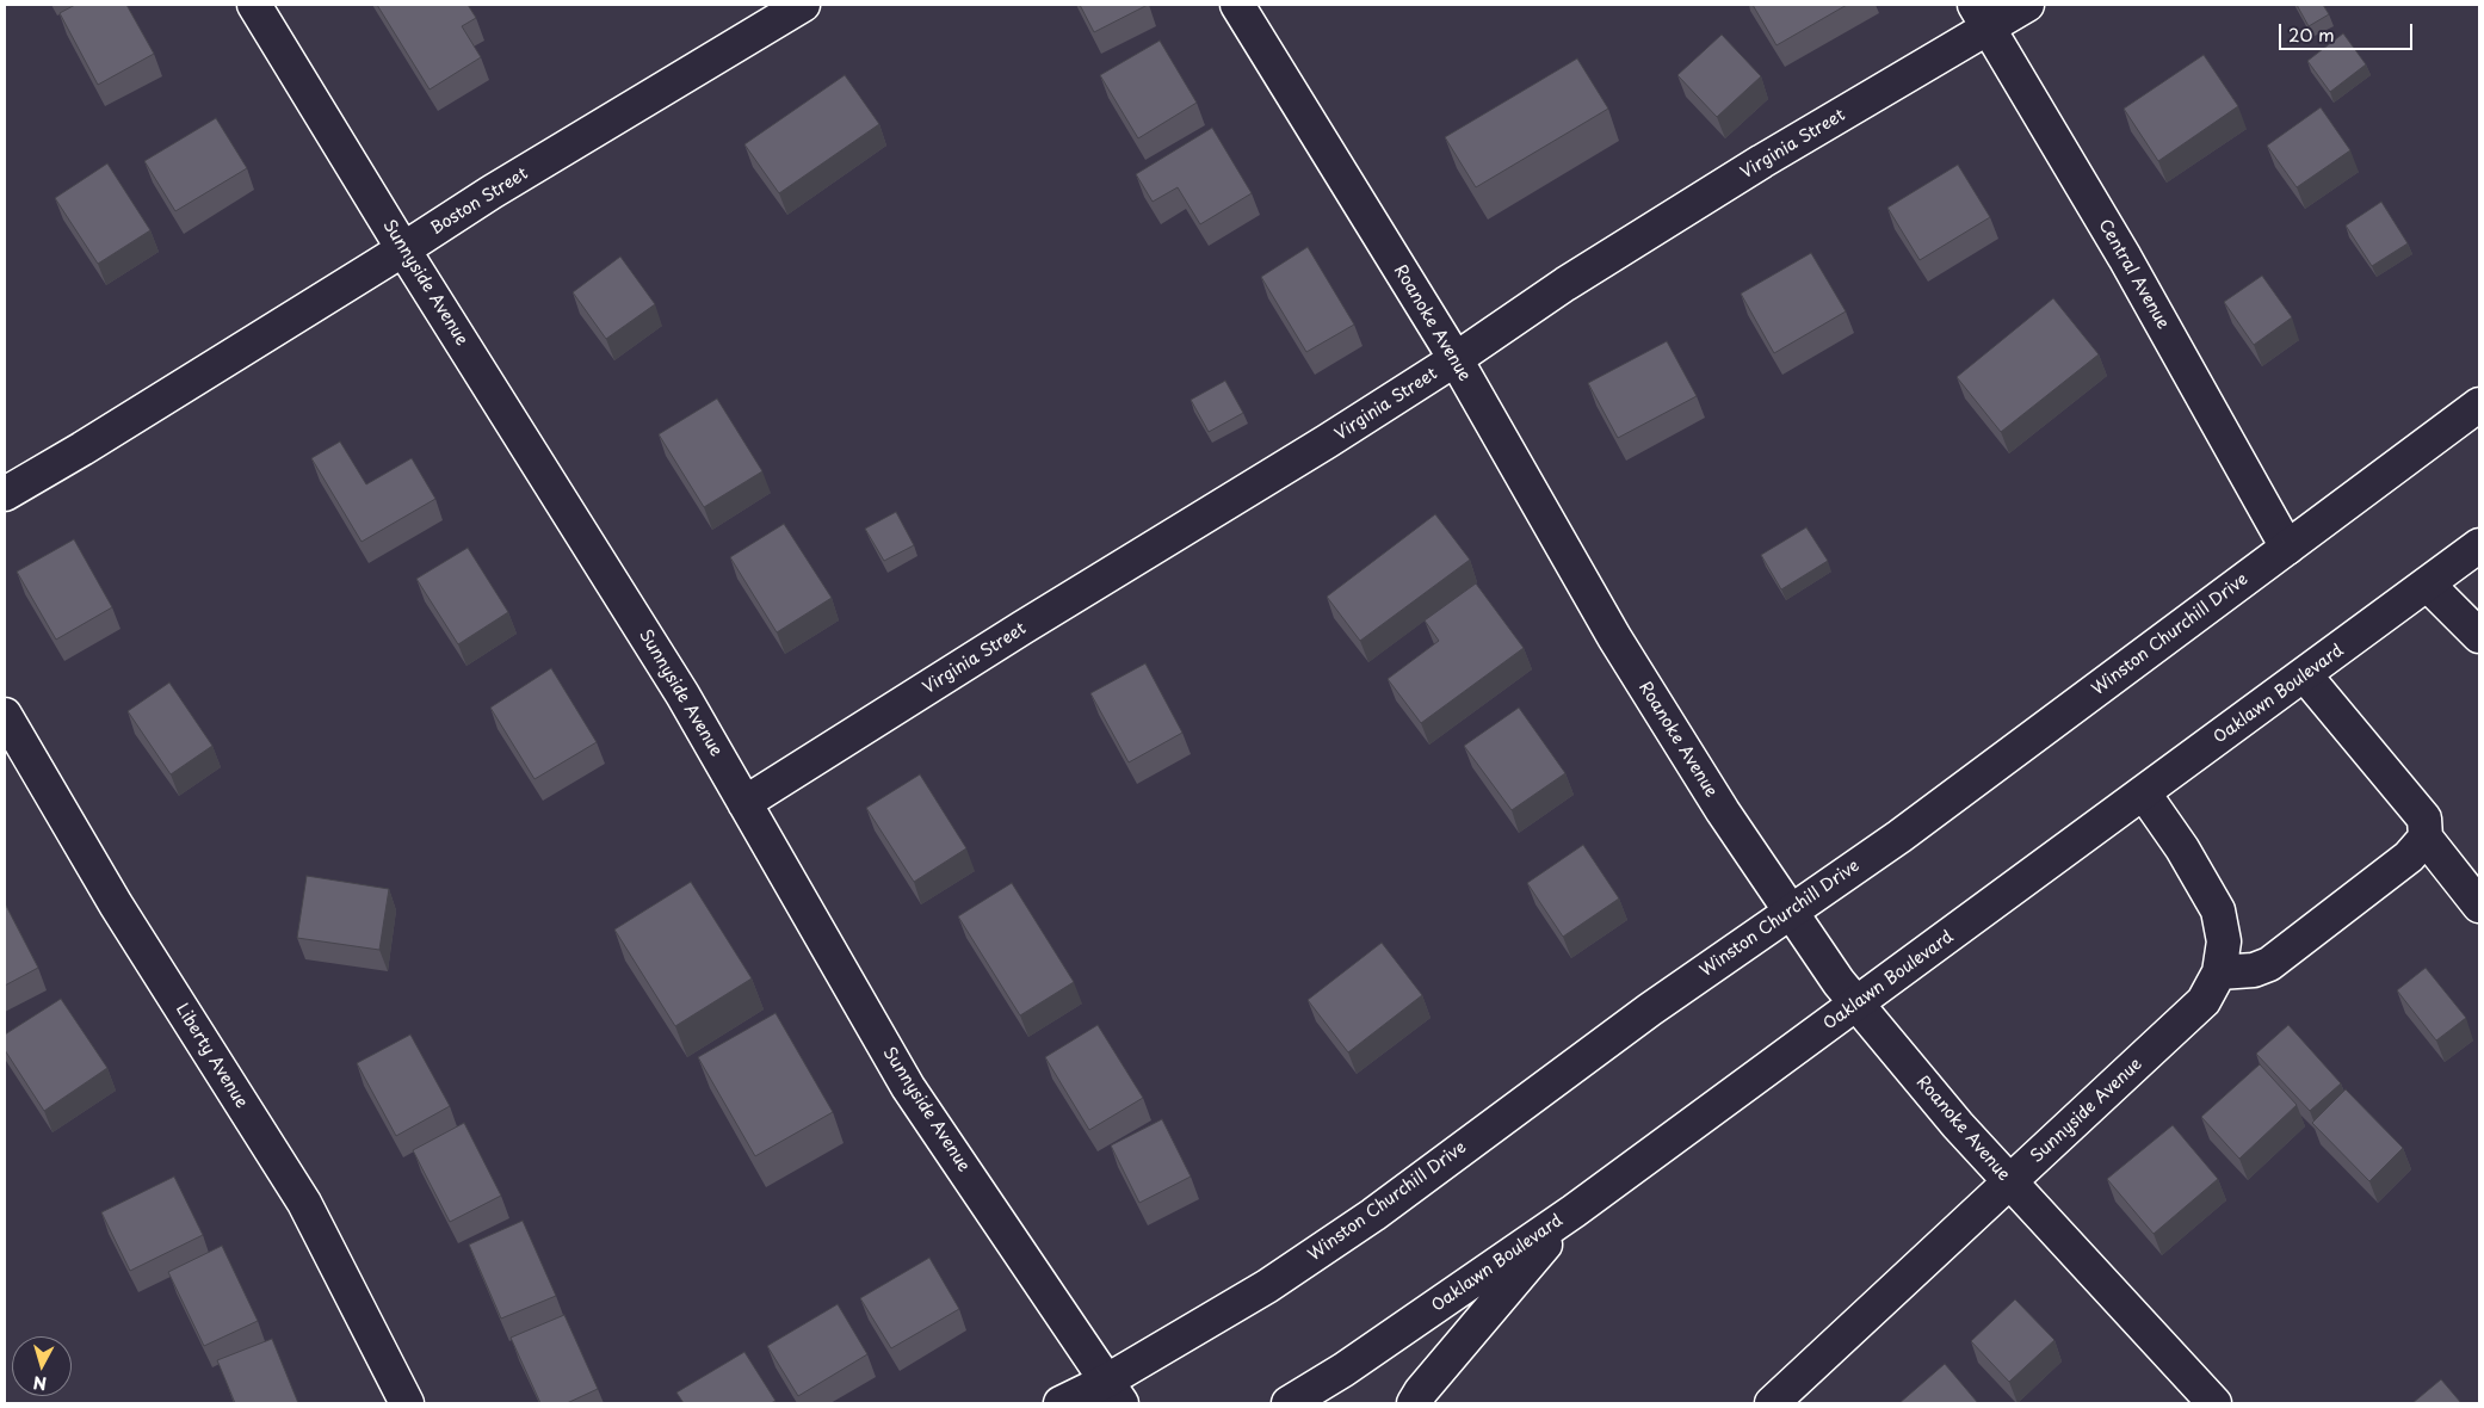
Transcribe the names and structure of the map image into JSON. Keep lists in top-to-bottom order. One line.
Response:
{"streets":{"main road":["Virginia Street","Boston Street","Central Avenue","Sunnyside Avenue","Roanoke Avenue","Winston Churchill Drive","Oaklawn Boulevard","Liberty Avenue"]},"crossings":[["Virginia Street","Central Avenue"],["Virginia Street","Sunnyside Avenue"],["Virginia Street","Roanoke Avenue"],["Boston Street","Sunnyside Avenue"],["Central Avenue","Winston Churchill Drive"],["Sunnyside Avenue","Roanoke Avenue"],["Sunnyside Avenue","Winston Churchill Drive"],["Sunnyside Avenue","Oaklawn Boulevard"],["Roanoke Avenue","Winston Churchill Drive"],["Roanoke Avenue","Oaklawn Boulevard"]],"scale_bar":"20 m","north":"bottom"}
